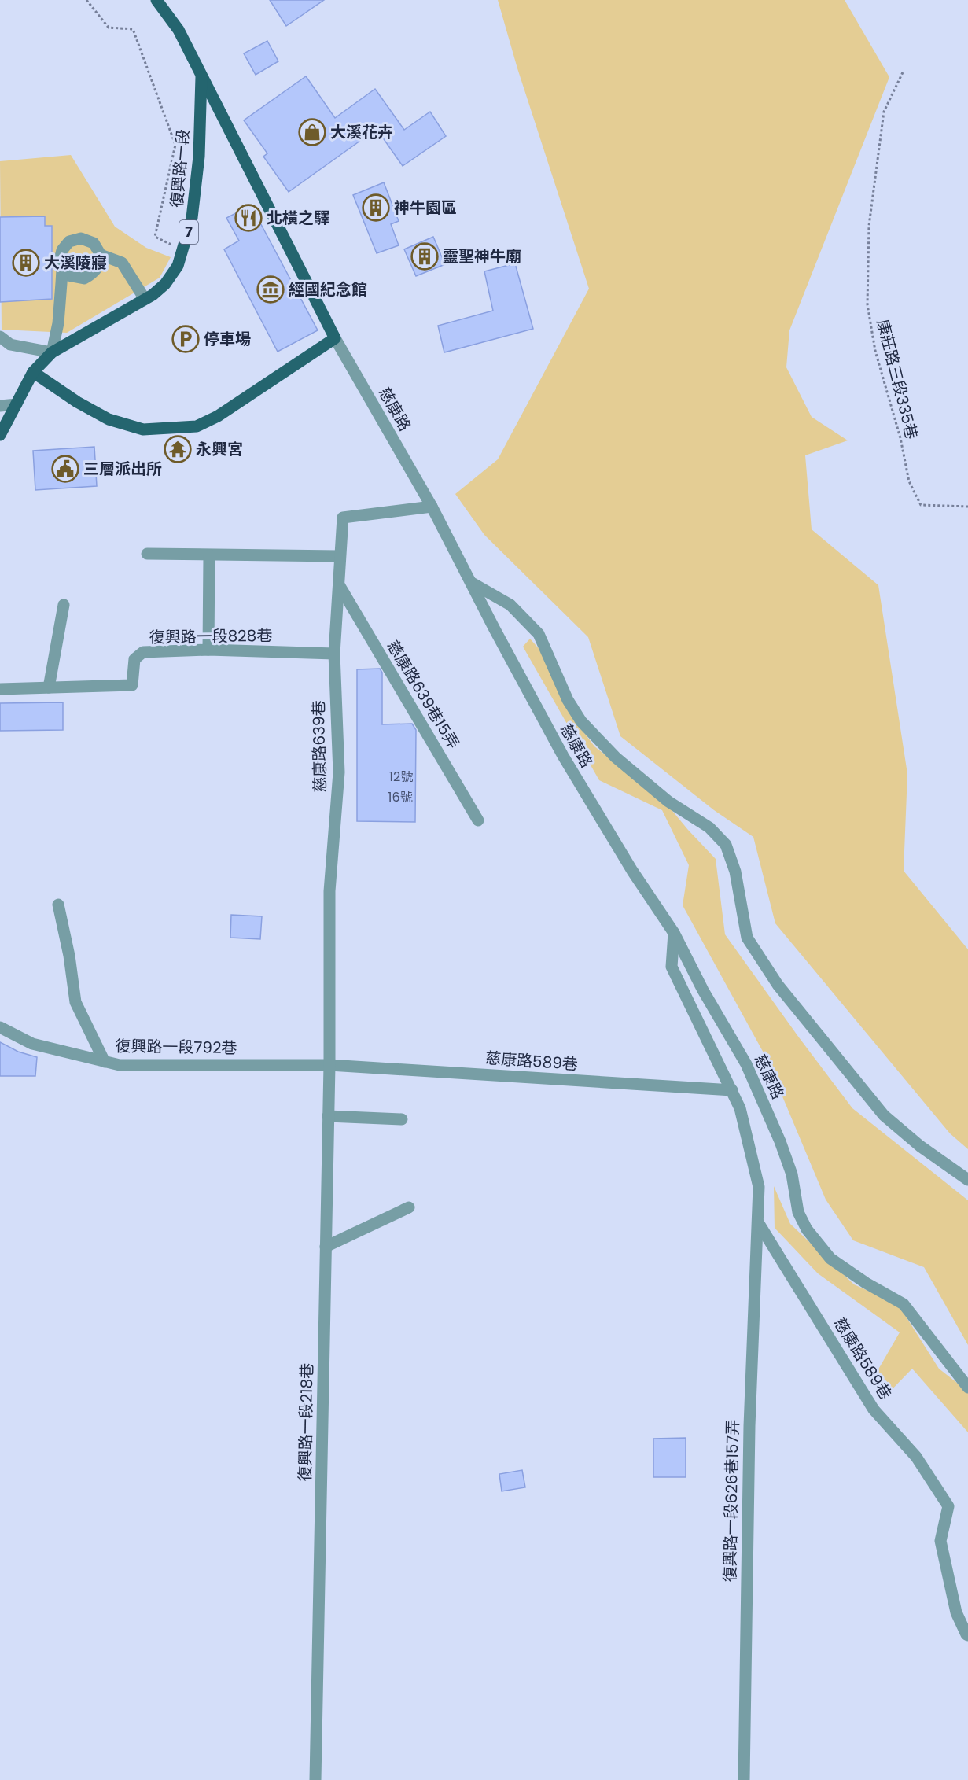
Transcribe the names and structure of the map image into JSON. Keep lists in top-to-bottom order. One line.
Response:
{"streets":{"main road":["復興路一段","7","慈康路"],"street":["復興路一段828巷","慈康路639巷15弄","慈康路639巷","復興路一段792巷","慈康路589巷","復興路一段218巷","復興路一段626巷157弄"],"path":["康莊路三段335巷"]},"crossings":[["復興路一段","慈康路"],["慈康路","慈康路639巷"],["復興路一段828巷","慈康路639巷"],["慈康路639巷15弄","慈康路639巷"],["慈康路639巷","復興路一段792巷"],["慈康路639巷","慈康路589巷"],["慈康路639巷","復興路一段218巷"],["復興路一段792巷","慈康路589巷"],["復興路一段792巷","復興路一段218巷"],["慈康路589巷","復興路一段218巷"],["慈康路589巷","復興路一段626巷157弄"]],"places":{"shop":["大溪花卉"],"building":["神牛園區","靈聖神牛廟","大溪陵寢"],"restaurant":["北橫之驛"],"museum":["經國紀念館"],"parking":["停車場"],"temple":["永興宮"],"public building":["三層派出所"]},"house_numbers":["12號","16號"]}
